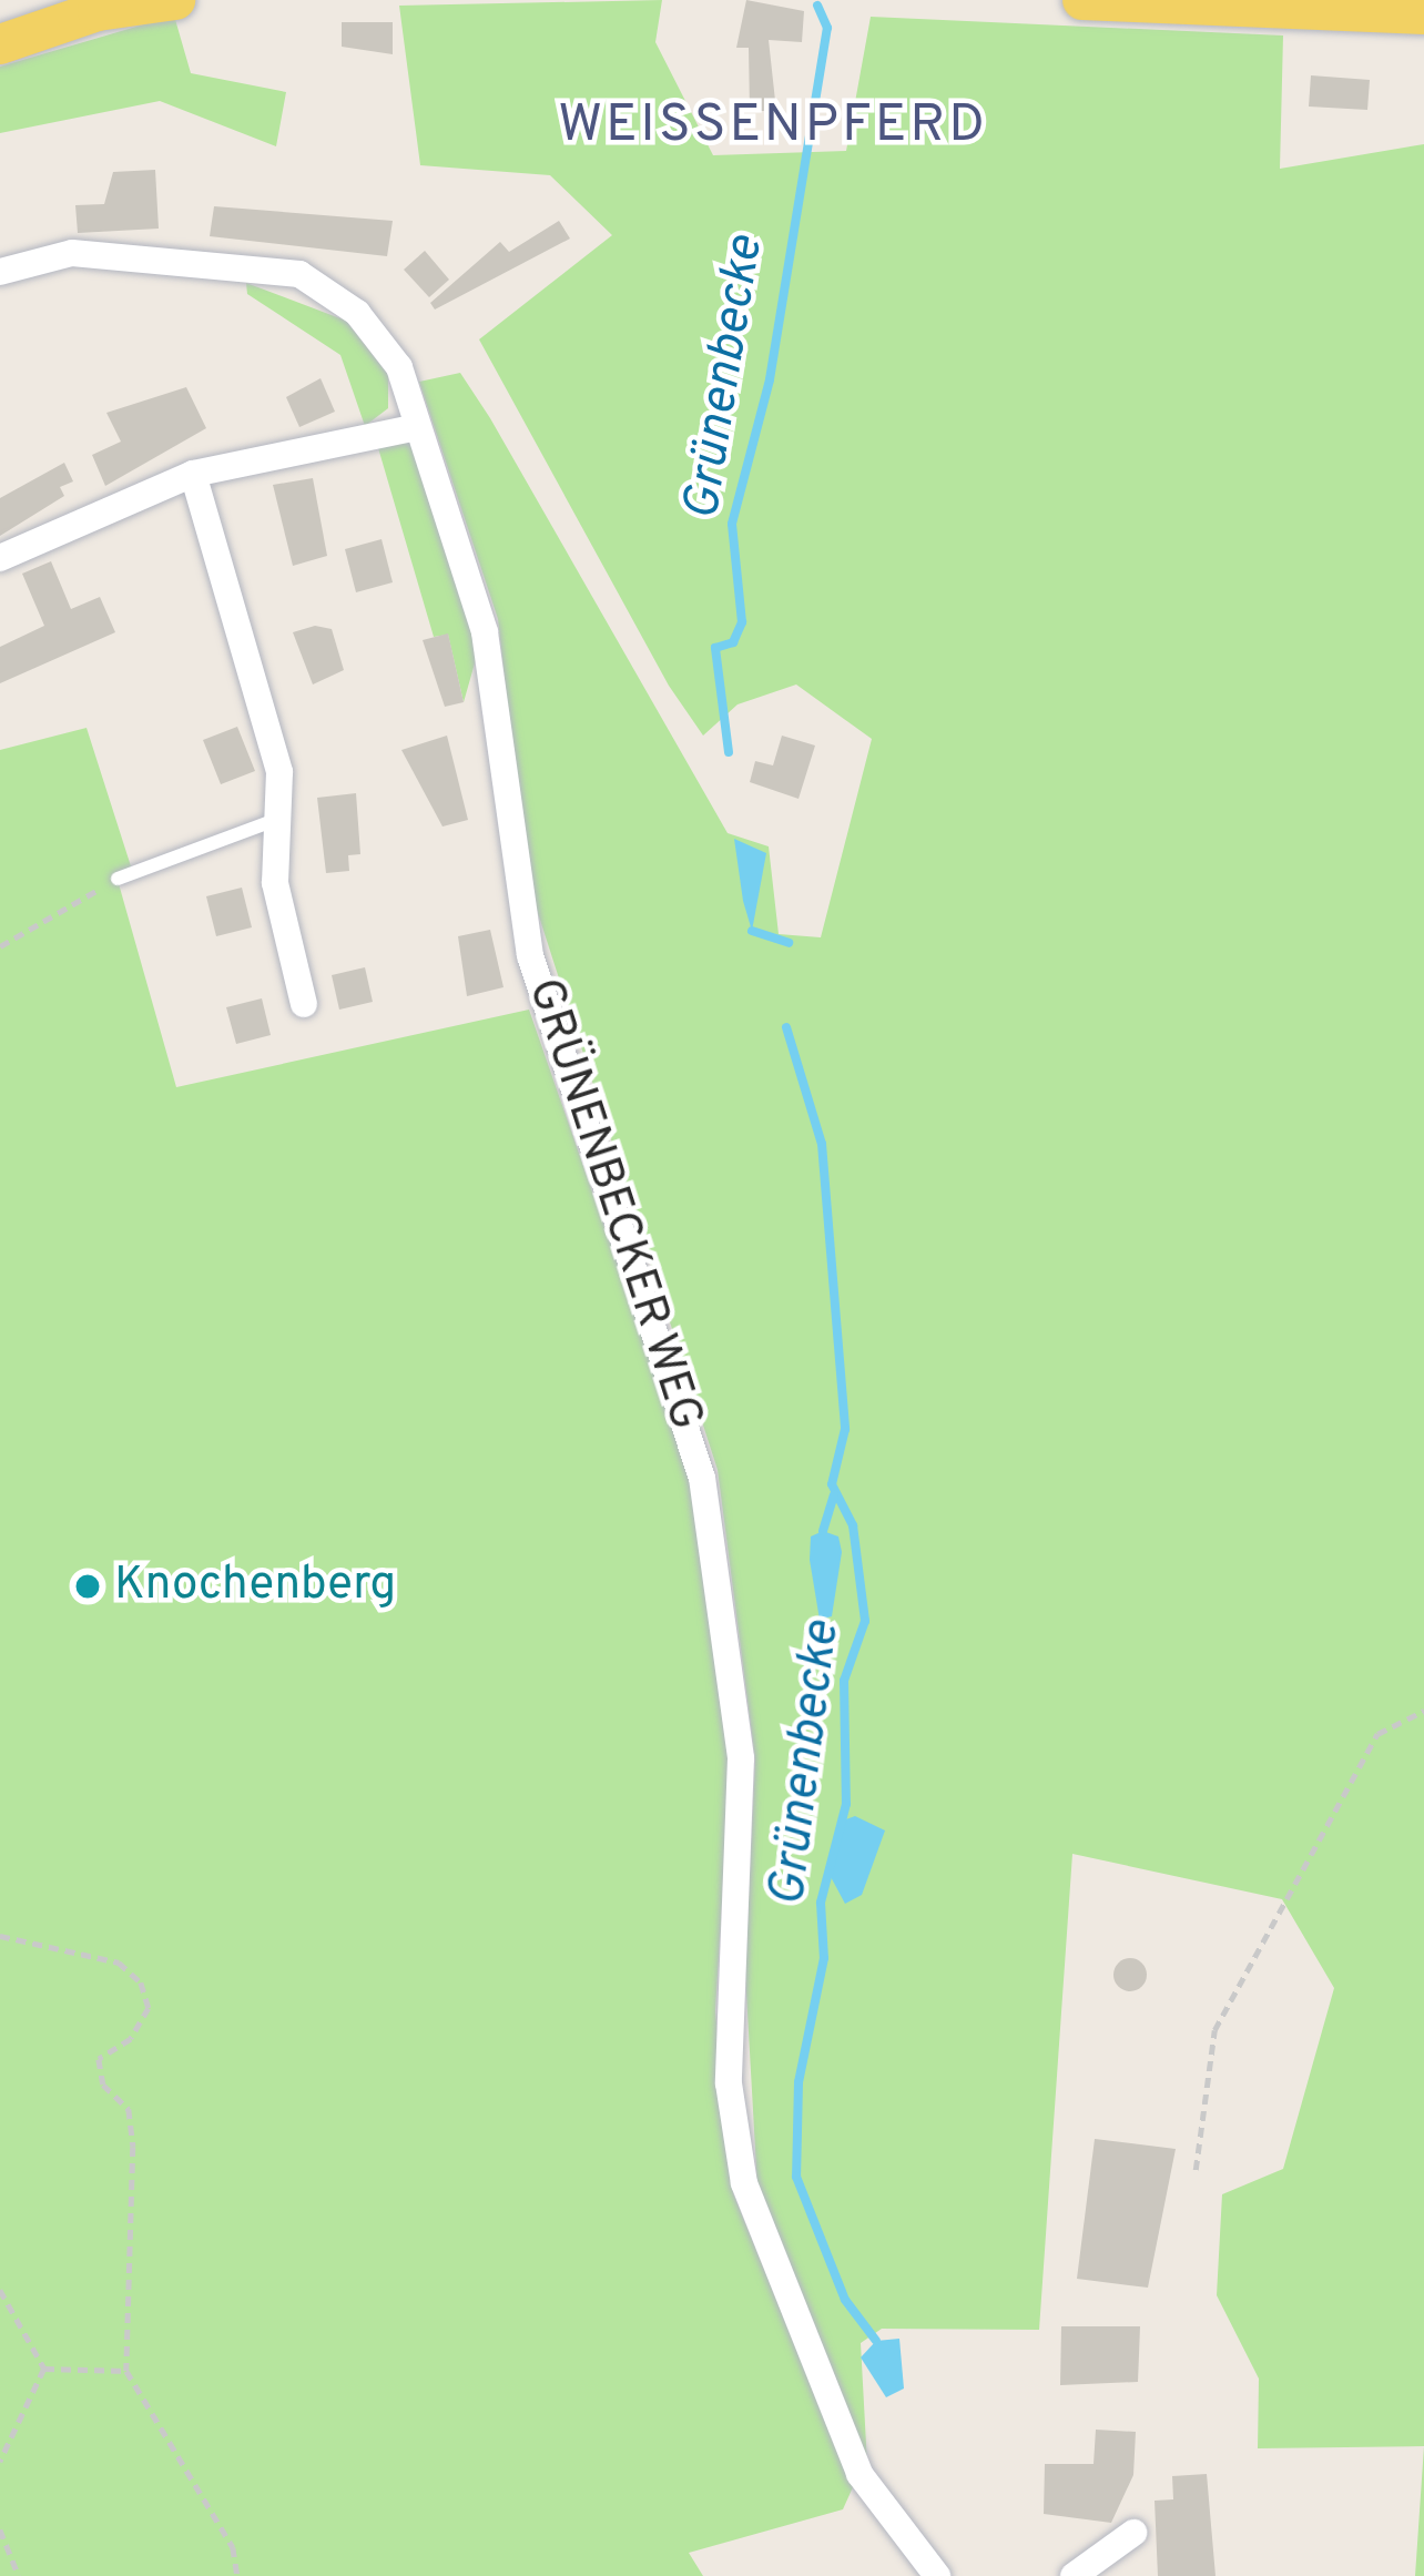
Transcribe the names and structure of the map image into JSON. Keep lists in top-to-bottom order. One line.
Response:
{"streets":{"street":["GRÜNENBECKER WEG"]},"districts":["WEISSENPFERD"],"water":["Grünenbecke"],"places":["Knochenberg"]}
